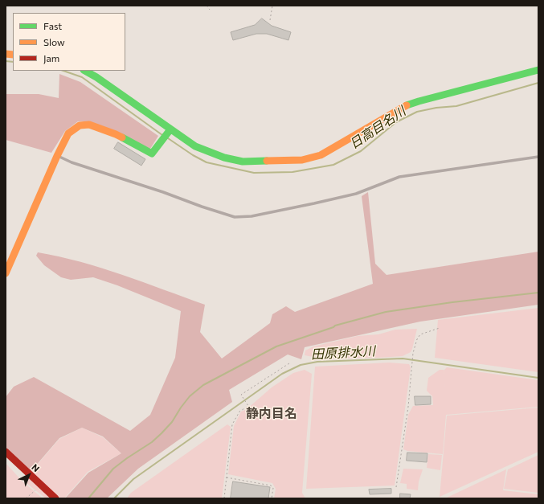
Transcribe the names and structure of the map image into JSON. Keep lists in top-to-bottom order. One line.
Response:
{"districts":["静内目名"],"water":["日高目名川","田原排水川"],"legend":["Fast","Slow","Jam"],"north":"top right"}
